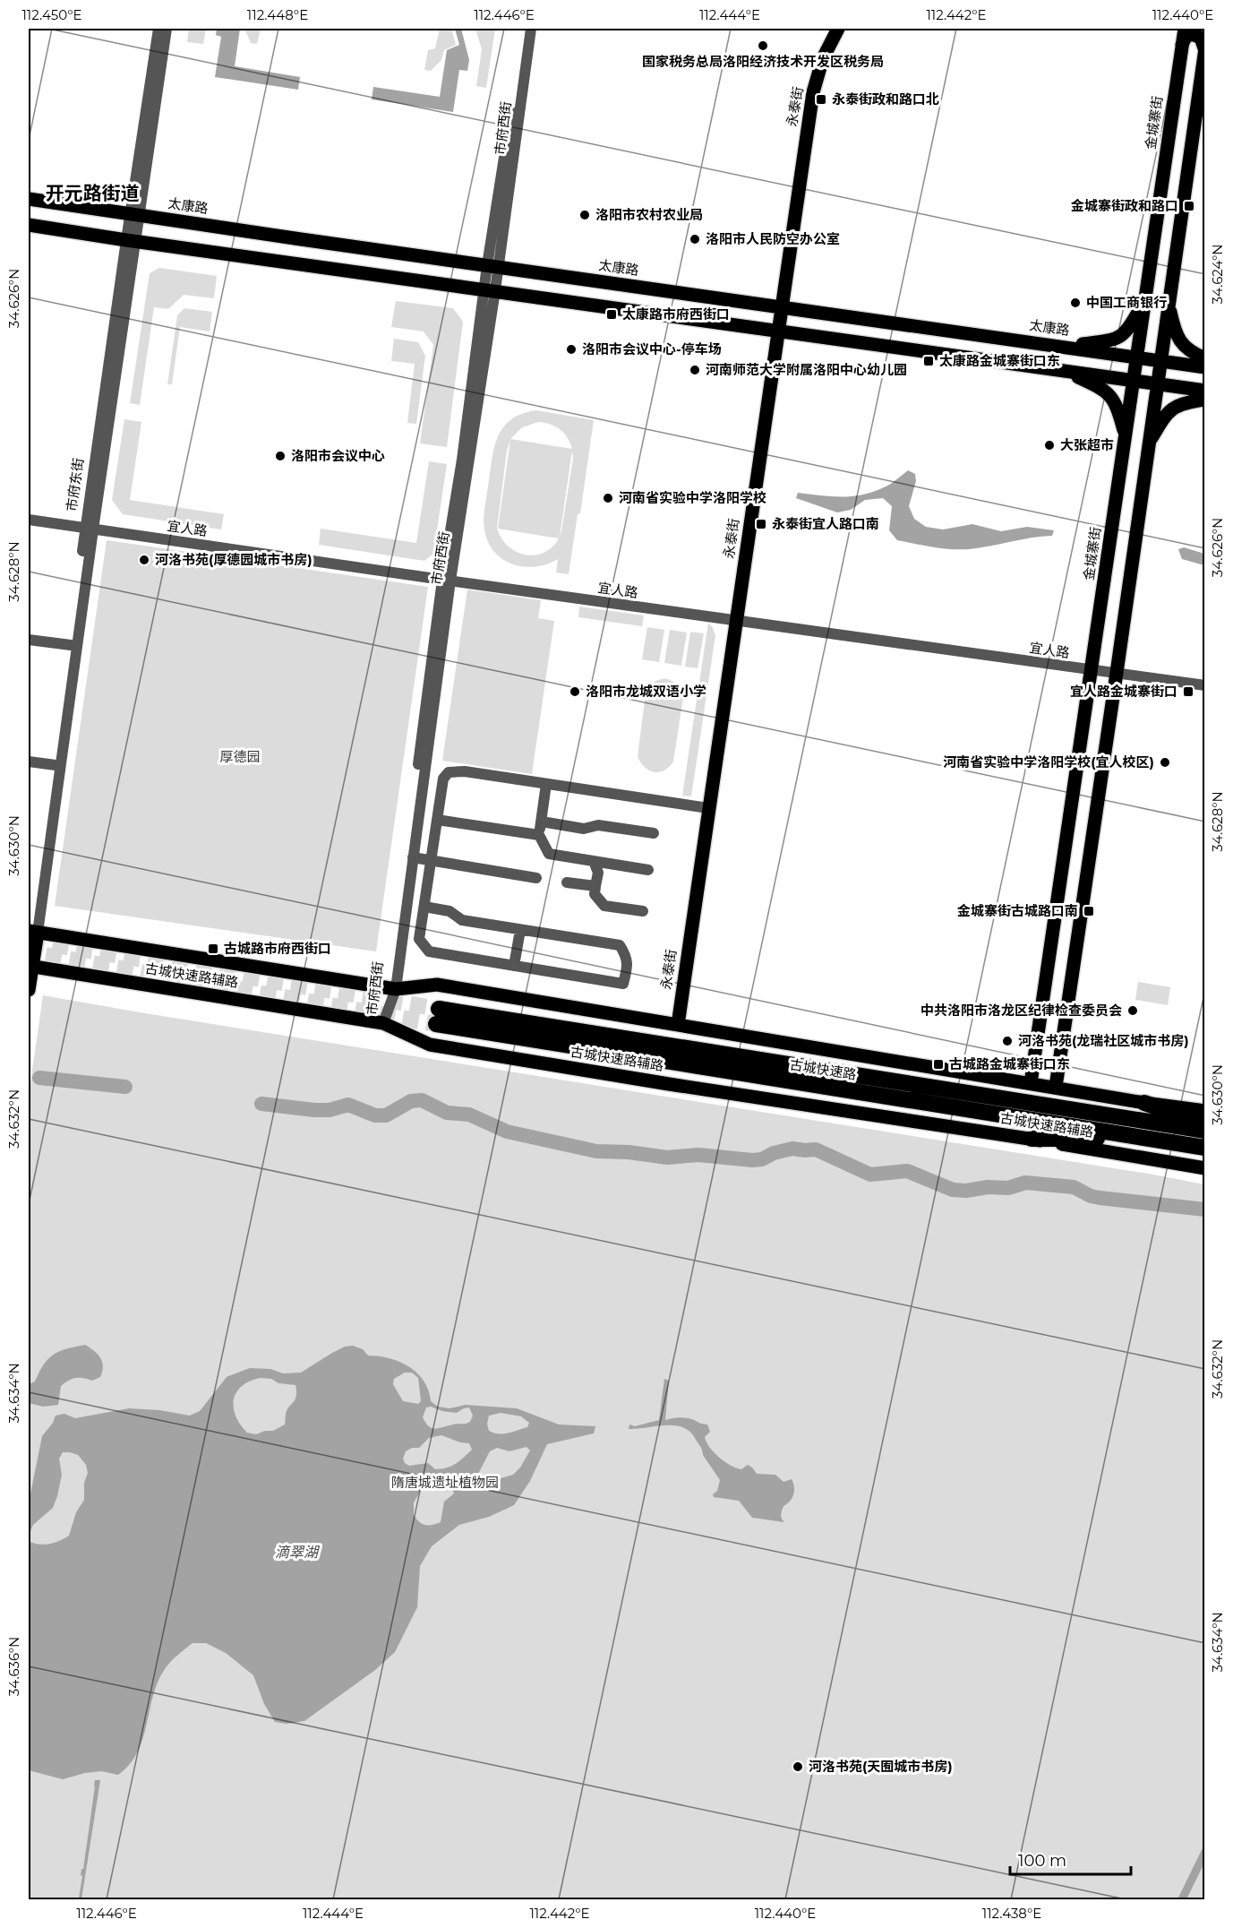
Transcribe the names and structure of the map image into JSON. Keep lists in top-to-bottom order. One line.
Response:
{"streets":{"highway":["古城快速路"],"main road":["永泰街","金城寨街","太康路","市府东街","古城快速路辅路"],"street":["市府西街","宜人路"]},"crossings":[["永泰街","太康路"],["永泰街","宜人路"],["永泰街","古城快速路辅路"],["金城寨街","太康路"],["金城寨街","宜人路"],["金城寨街","古城快速路辅路"],["市府西街","太康路"],["市府西街","宜人路"],["市府西街","古城快速路辅路"],["太康路","市府东街"],["市府东街","宜人路"],["市府东街","古城快速路辅路"]],"districts":["开元路街道"],"water":["滴翠湖"],"parks":["厚德园","隋唐城遗址植物园"],"places":{"other":["国家税务总局洛阳经济技术开发区税务局","洛阳市农村农业局","洛阳市人民防空办公室","中国工商银行","洛阳市会议中心-停车场","河南师范大学附属洛阳中心幼儿园","大张超市","洛阳市会议中心","河南省实验中学洛阳学校","河洛书苑(厚德园城市书房)","洛阳市龙城双语小学","河南省实验中学洛阳学校(宜人校区)","中共洛阳市洛龙区纪律检查委员会","河洛书苑(龙瑞社区城市书房)","河洛书苑(天囿城市书房)"],"transit":["永泰街政和路口北","金城寨街政和路口","太康路市府西街口","太康路金城寨街口东","永泰街宜人路口南","宜人路金城寨街口","金城寨街古城路口南","古城路市府西街口","古城路金城寨街口东"]},"scale_bar":"100 m","coordinates":["112.450°E","112.448°E","112.446°E","112.444°E","112.442°E","112.440°E","34.624°N","34.626°N","34.628°N","34.630°N","34.632°N","34.634°N","34.636°N","112.438°E"]}
